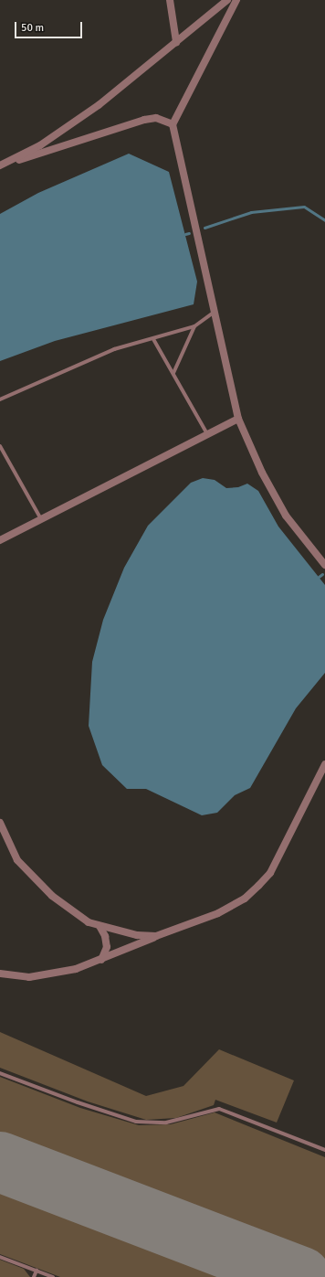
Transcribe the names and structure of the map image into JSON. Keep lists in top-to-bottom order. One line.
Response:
{"scale_bar":"50 m"}
